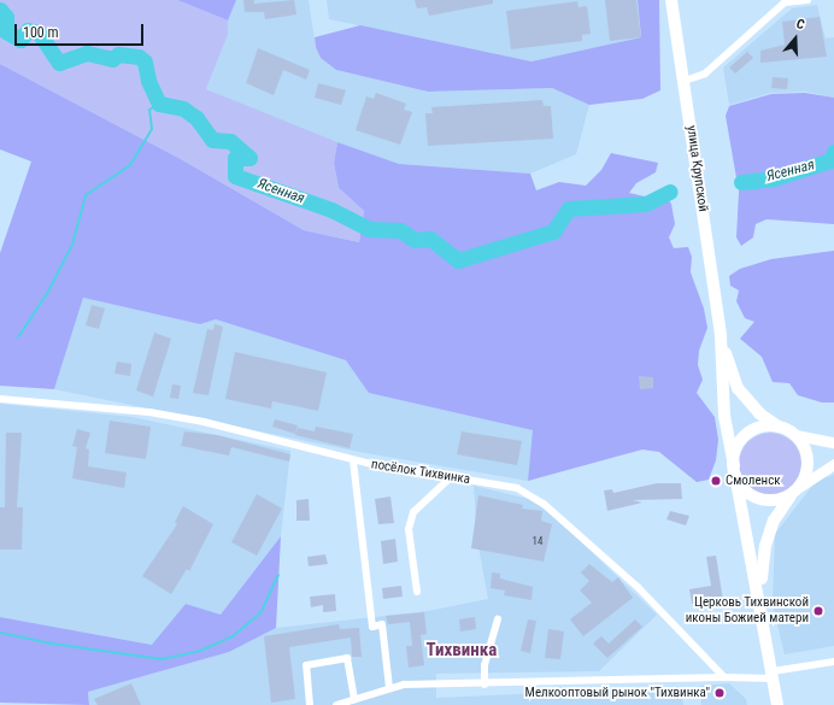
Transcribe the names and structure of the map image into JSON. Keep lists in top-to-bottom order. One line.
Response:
{"streets":{"main road":["улица Крупской"],"street":["посёлок Тихвинка"]},"districts":["Тихвинка"],"water":["Ясенная"],"places":["Смоленск","Церковь Тихвинской иконы Божией матери","Мелкооптовый рынок \"Тихвинка\""],"house_numbers":["14"],"scale_bar":"100 m","north":"top"}
